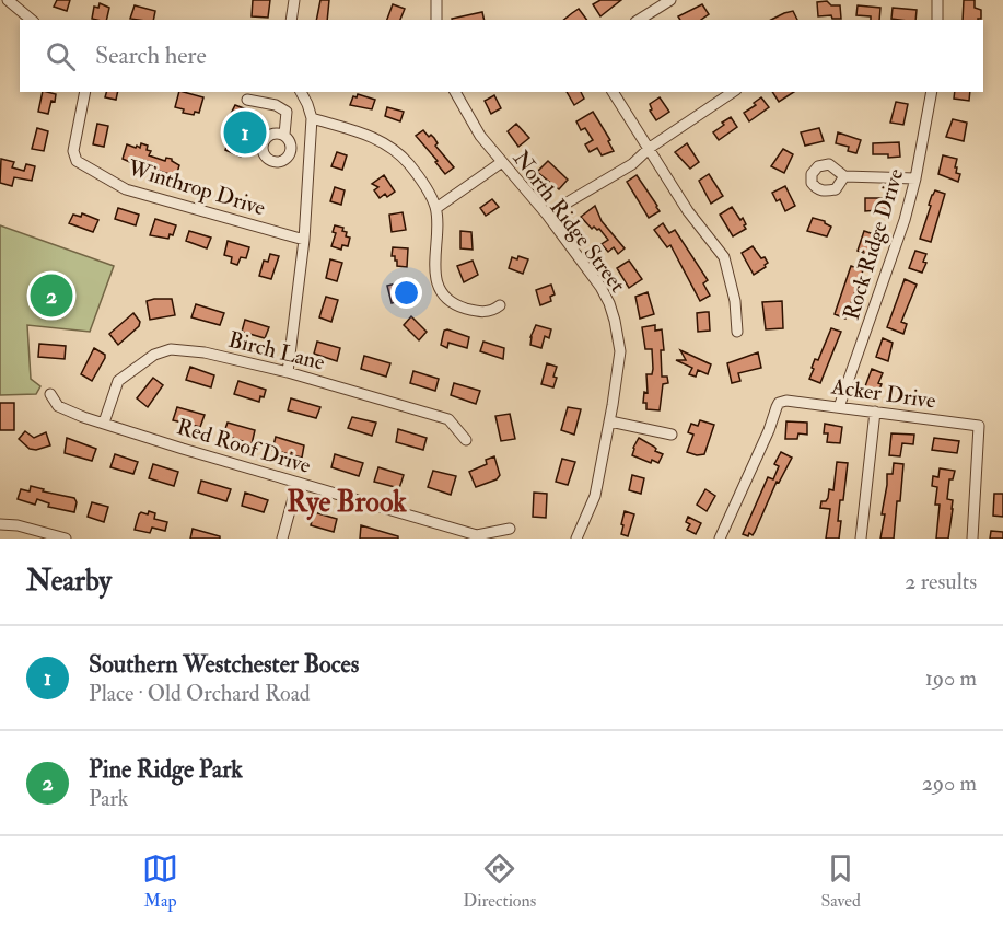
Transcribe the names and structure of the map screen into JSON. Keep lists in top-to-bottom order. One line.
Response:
{"streets":{"street":["Winthrop Drive","North Ridge Street","Rock Ridge Drive","Birch Lane","Acker Drive","Red Roof Drive"]},"crossings":[["Rock Ridge Drive","Acker Drive"],["Birch Lane","Red Roof Drive"]],"districts":["Rye Brook"],"page":{"search":"Search here","pins":["1","2"],"heading":["Nearby","2 results"],"list":[{"mark":"1","name":"Southern Westchester Boces","note":"Place · Old Orchard Road","value":"190 m"},{"mark":"2","name":"Pine Ridge Park","note":"Park","value":"290 m"}],"nav":["Map","Directions","Saved"]}}
